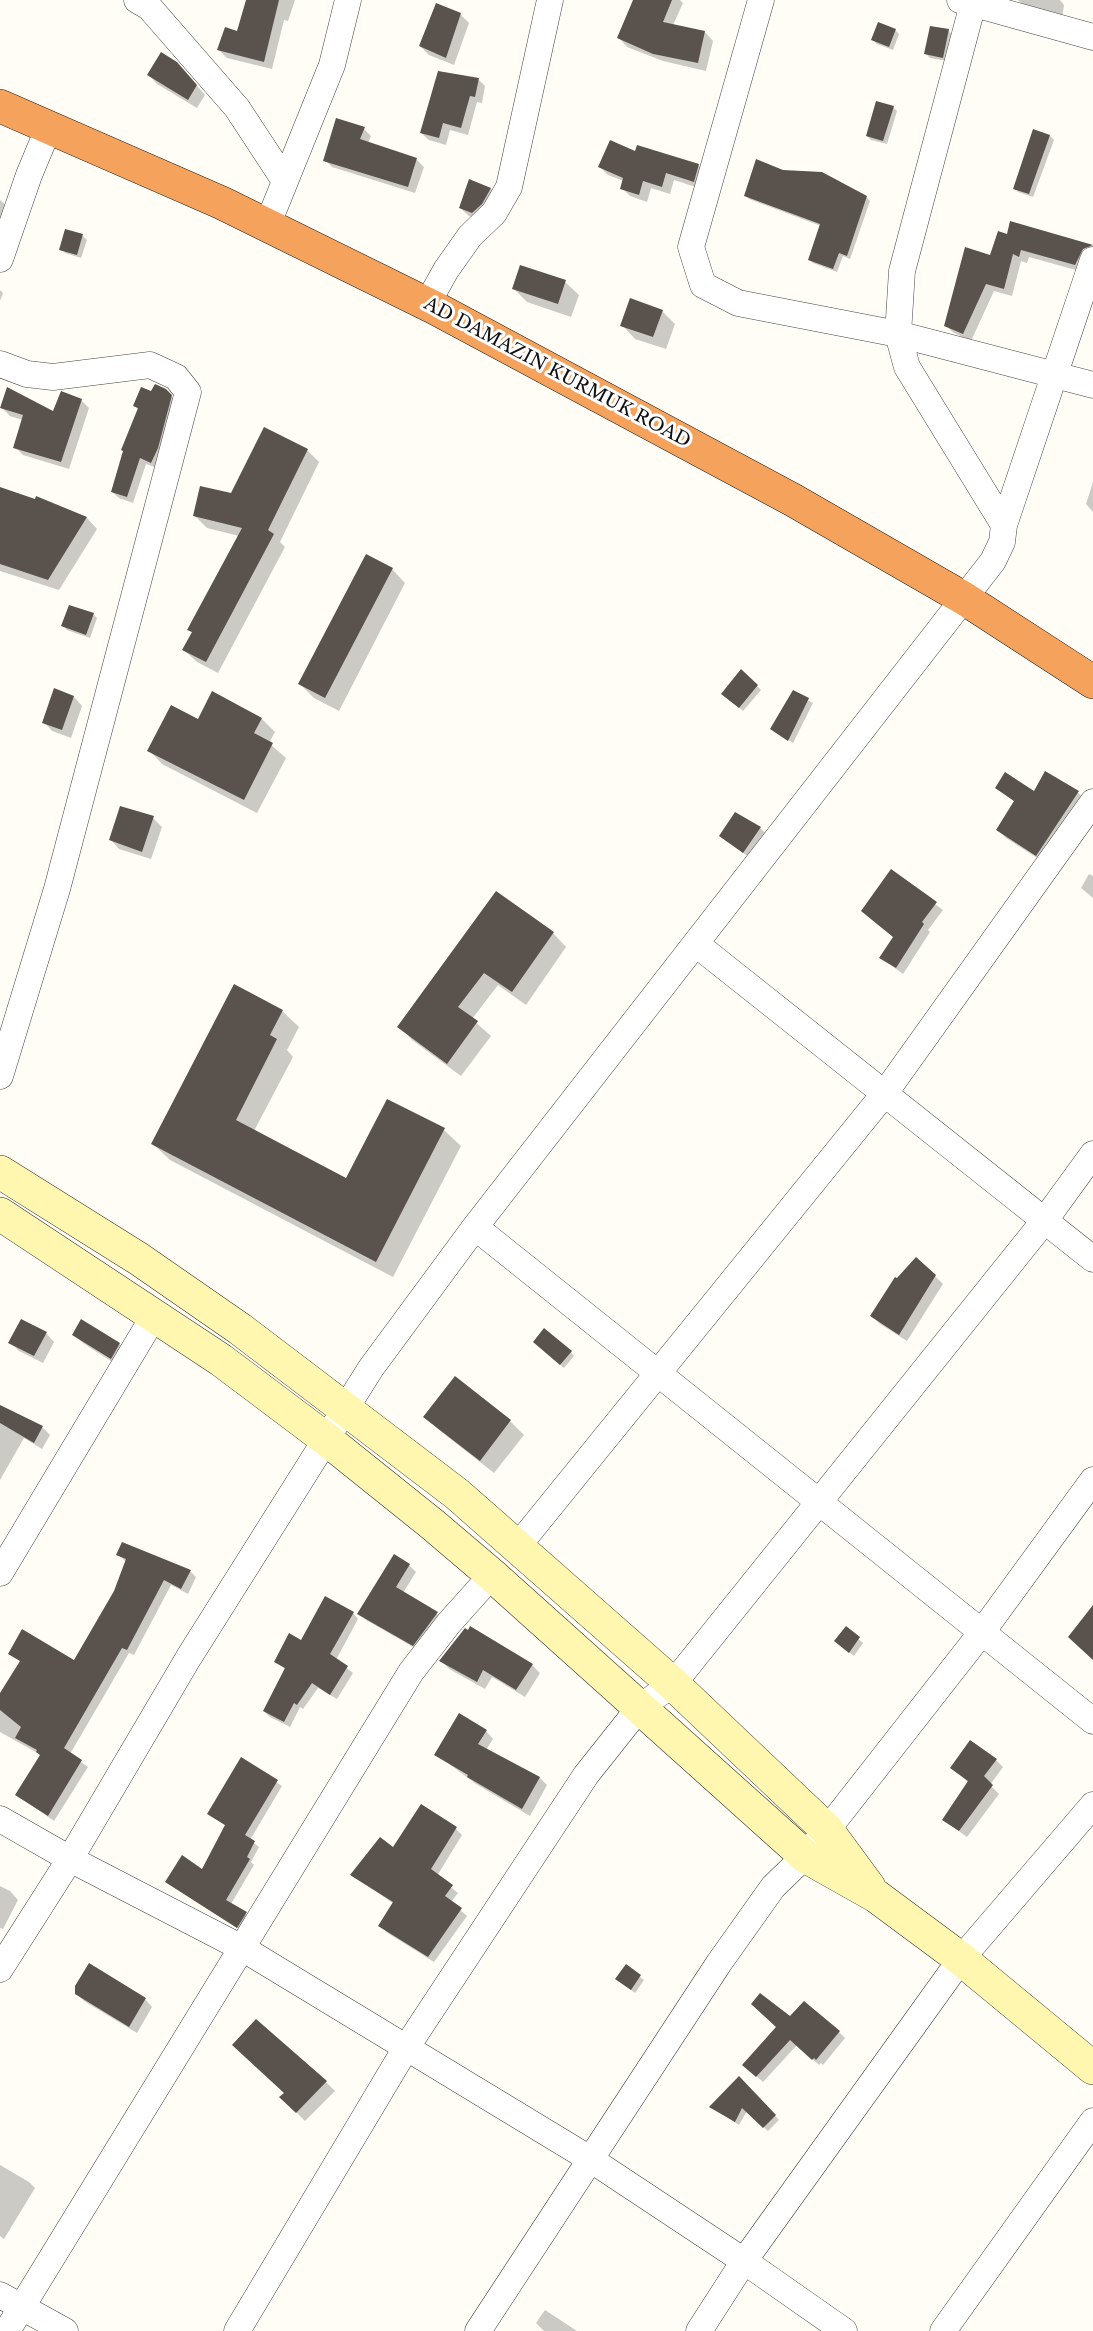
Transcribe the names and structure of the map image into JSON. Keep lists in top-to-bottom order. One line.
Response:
{"streets":{"highway":["AD DAMAZIN KURMUK ROAD"]}}
